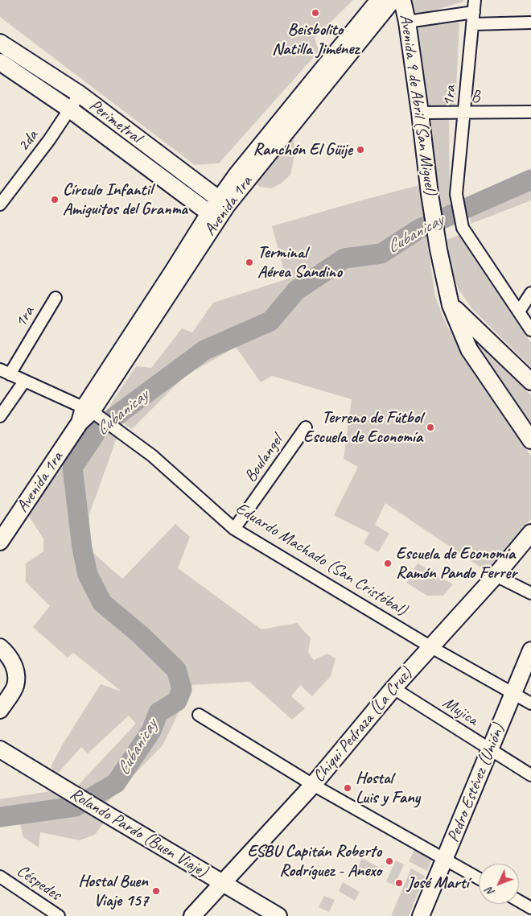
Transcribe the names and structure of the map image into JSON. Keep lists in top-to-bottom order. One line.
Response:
{"streets":{"main road":["Avenida 9 de Abril (San Miguel)","Perimetral","Avenida 1ra","Chiqui Pedraza (La Cruz)","Pedro Estévez (Unión)","Rolando Pardo (Buen Viaje)"],"street":["1ra","B","2da","Boulangel","Eduardo Machado (San Cristóbal)","Mujica","Céspedes"]},"crossings":[["1ra","B"],["1ra","Eduardo Machado (San Cristóbal)"],["B","Avenida 9 de Abril (San Miguel)"],["Perimetral","2da"],["Perimetral","Avenida 1ra"],["Avenida 1ra","Eduardo Machado (San Cristóbal)"],["Boulangel","Eduardo Machado (San Cristóbal)"],["Eduardo Machado (San Cristóbal)","Chiqui Pedraza (La Cruz)"],["Eduardo Machado (San Cristóbal)","Pedro Estévez (Unión)"],["Mujica","Chiqui Pedraza (La Cruz)"],["Mujica","Pedro Estévez (Unión)"],["Chiqui Pedraza (La Cruz)","Rolando Pardo (Buen Viaje)"]],"water":["Cubanicay"],"places":["Beisbolito Natilla Jiménez","Ranchón El Güije","Círculo Infantil Amiguitos del Granma","Terminal Aérea Sandino","Terreno de Fútbol Escuela de Economía","Escuela de Economía Ramón Pando Ferrer","Hostal Luis y Fany","ESBU Capitán Roberto Rodríguez - Anexo","José Martí","Hostal Buen Viaje 157"],"north":"bottom left"}
